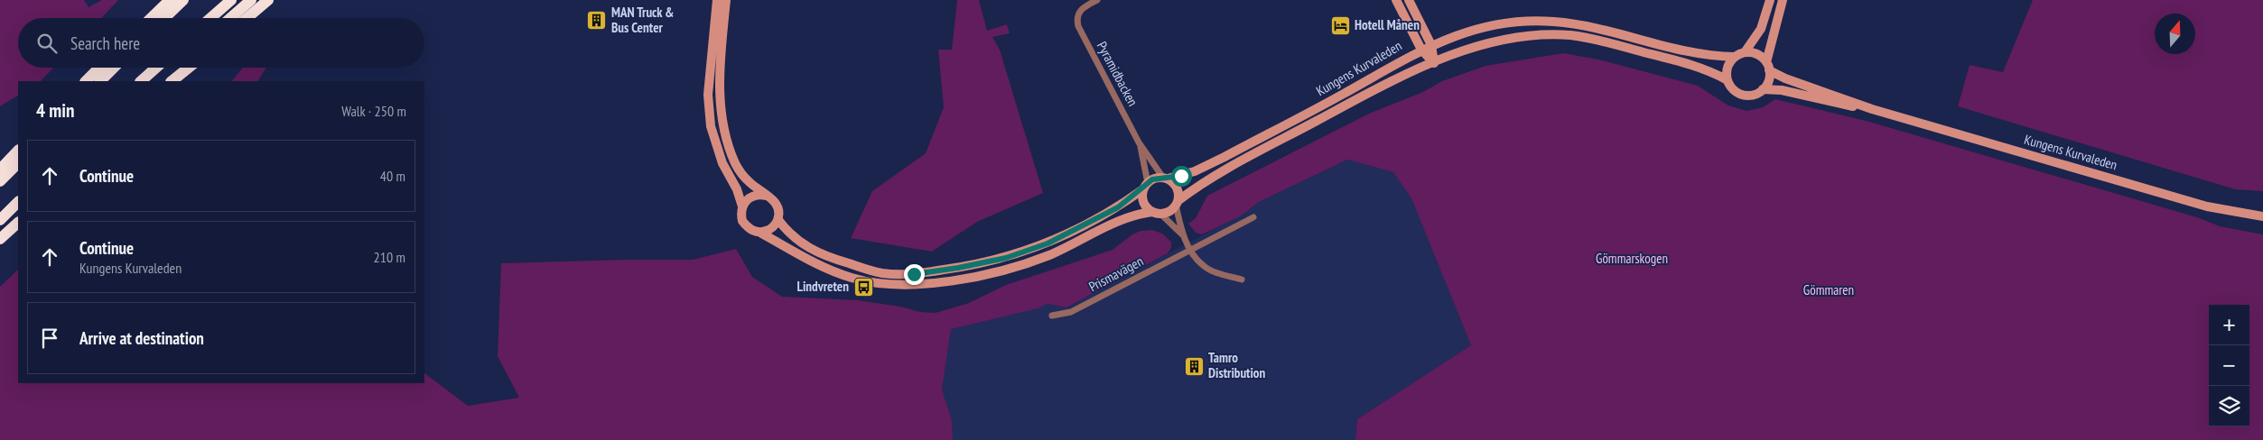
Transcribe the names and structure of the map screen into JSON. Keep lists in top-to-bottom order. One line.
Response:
{"streets":{"street":["Kungens Kurvaleden","Pyramidbacken","Prismavägen"]},"crossings":[["Kungens Kurvaleden","Pyramidbacken"]],"parks":["Gömmarskogen","Gömmaren"],"places":{"building":["MAN Truck & Bus Center","Tamro Distribution"],"hotel":["Hotell Månen"],"bus stop":["Lindvreten"]},"north":"top","page":{"search":"Search here","heading":["4 min","Walk · 250 m"],"list":[["Continue","40 m"],["Continue","Kungens Kurvaleden","210 m"],"Arrive at destination"],"map_buttons":["+","−"]}}
